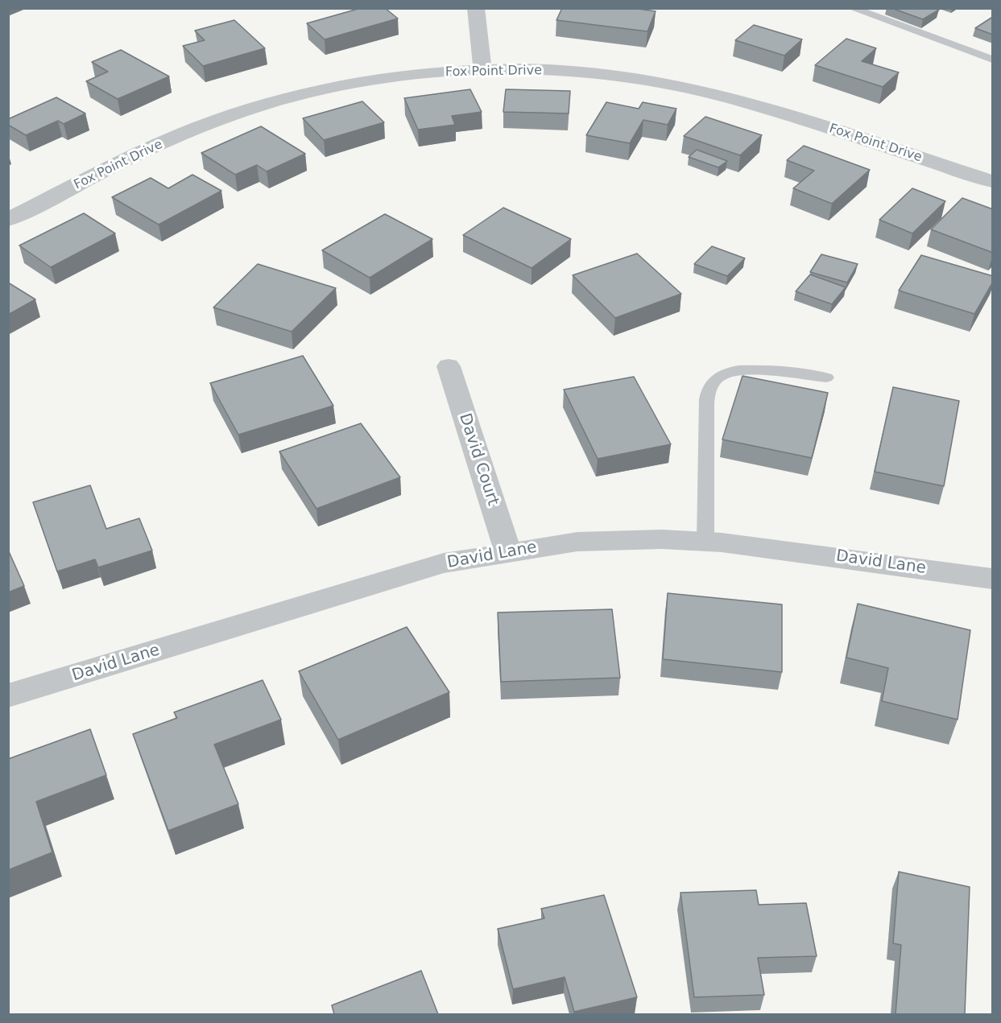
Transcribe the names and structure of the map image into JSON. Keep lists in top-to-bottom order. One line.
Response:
{"streets":{"street":["Fox Point Drive","David Court","David Lane"]},"crossings":[["David Court","David Lane"]]}
